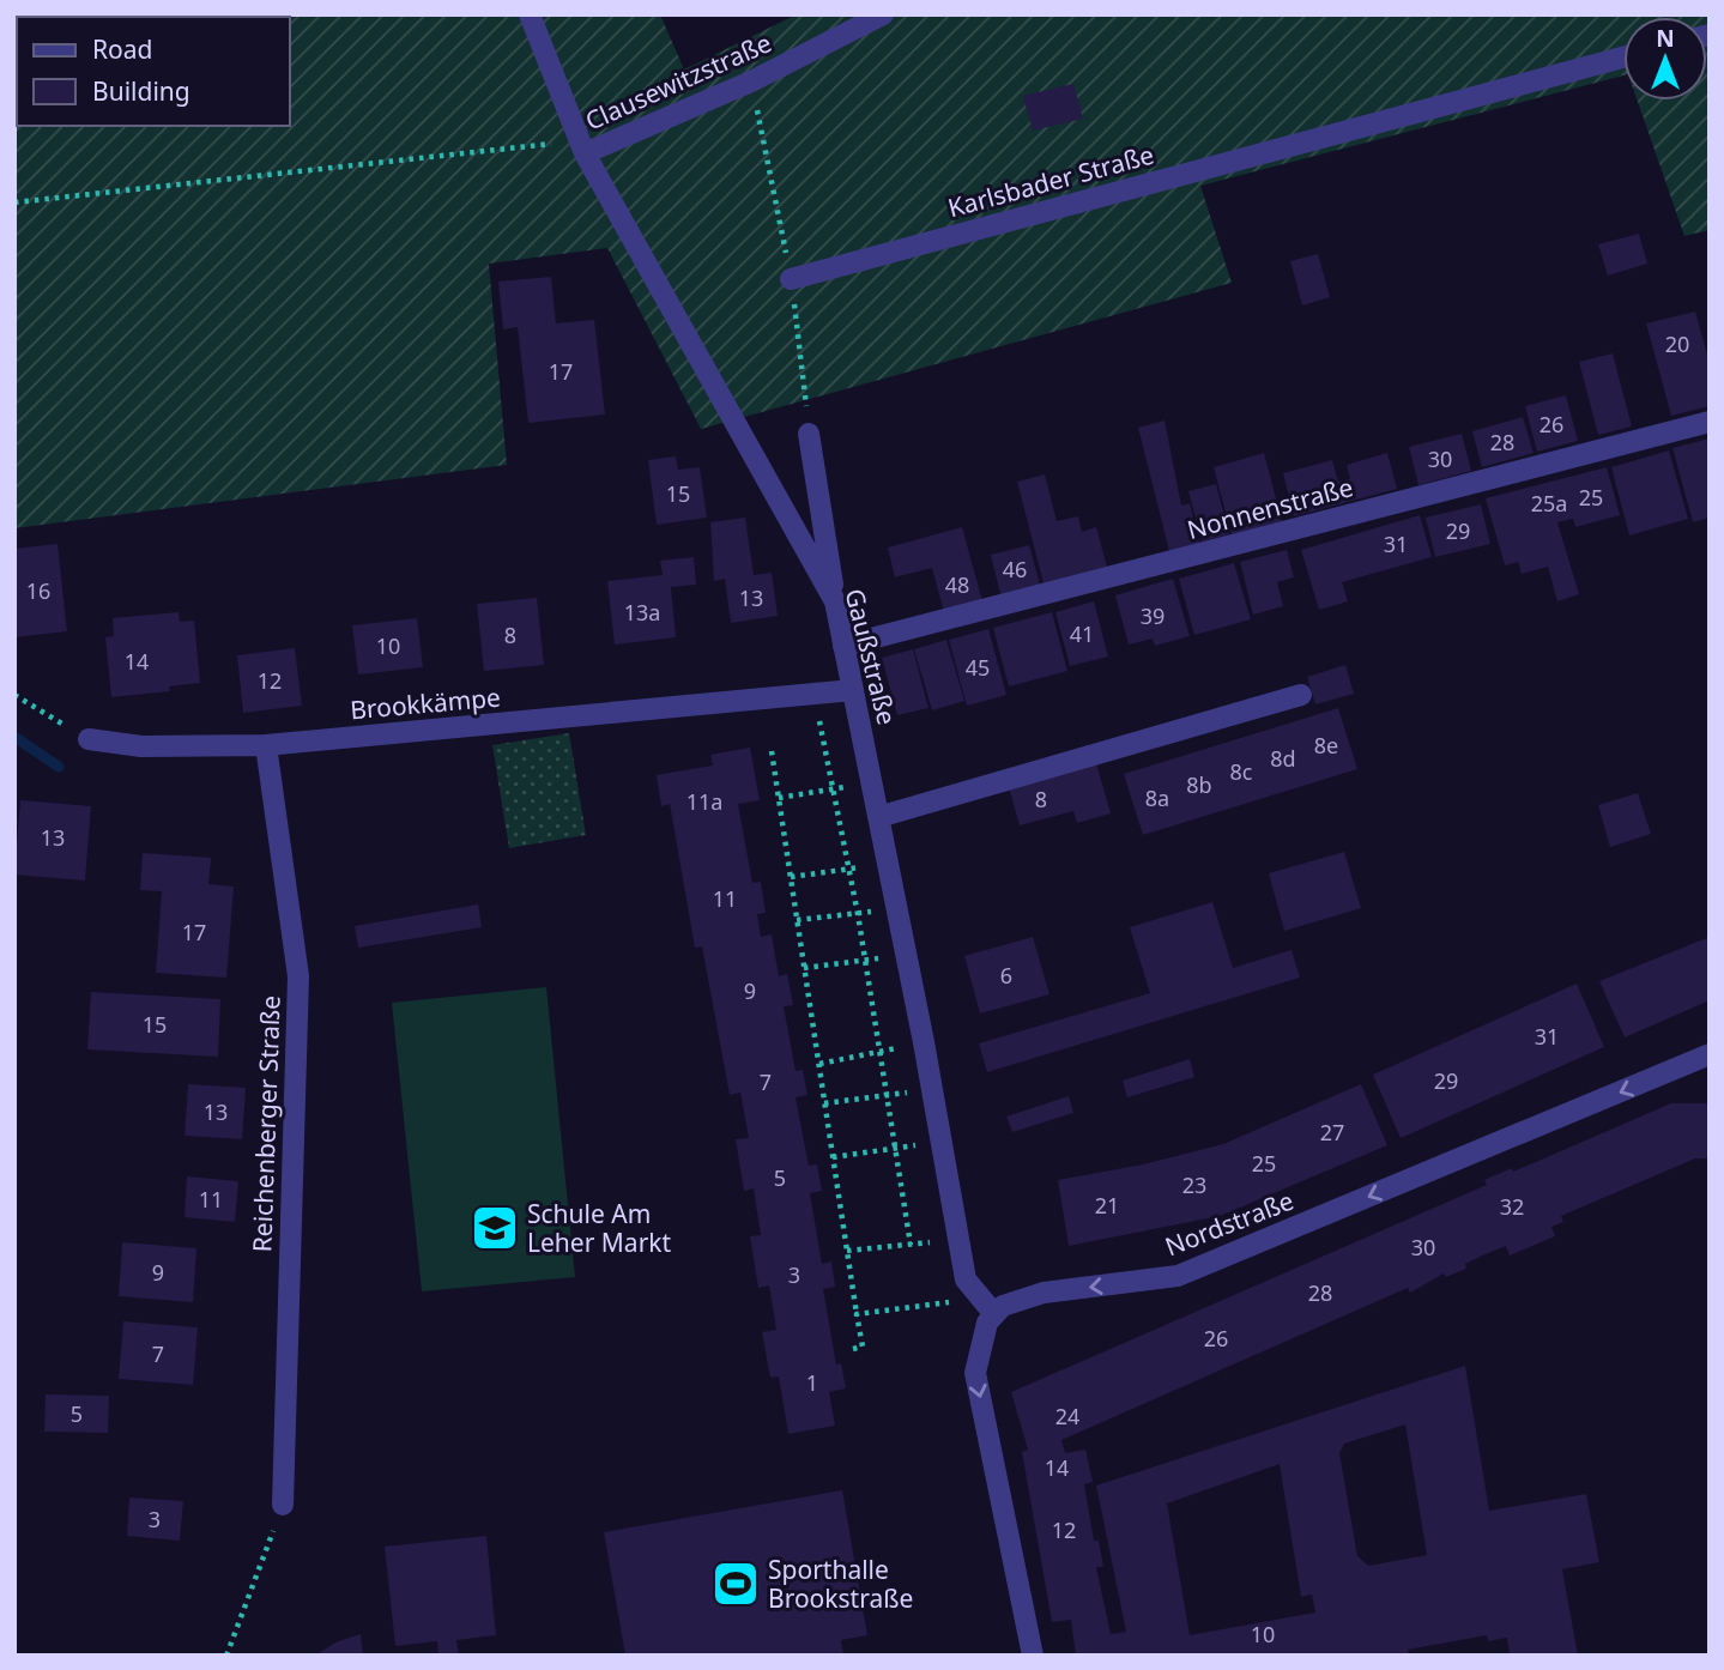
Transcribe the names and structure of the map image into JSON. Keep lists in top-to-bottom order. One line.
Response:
{"streets":{"street":["Clausewitzstraße","Karlsbader Straße","Nonnenstraße","Gaußstraße","Brookkämpe","Reichenberger Straße","Nordstraße"]},"crossings":[["Clausewitzstraße","Gaußstraße"],["Nonnenstraße","Gaußstraße"],["Gaußstraße","Brookkämpe"],["Gaußstraße","Nordstraße"],["Brookkämpe","Reichenberger Straße"]],"one_way":["Nordstraße"],"places":{"school or university":["Schule Am Leher Markt"],"sports":["Sporthalle Brookstraße"]},"house_numbers":["20","17","26","28","30","15","25","25a","29","31","46","48","16","13","13a","39","41","8","10","14","45","12","8e","8d","8c","8b","8a","8","11a","13","11","17","6","9","15","31","29","7","13","27","25","5","23","11","21","32","30","9","3","28","26","7","1","5","24","14","3","12","10"],"legend":["Road","Building"],"north":"top"}
